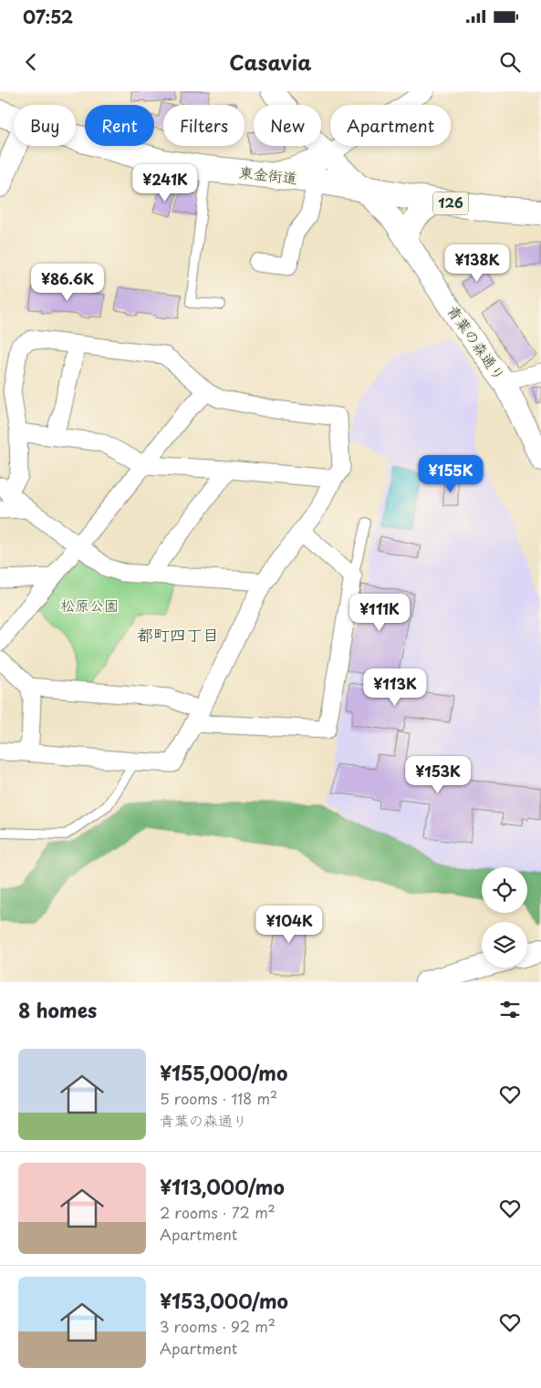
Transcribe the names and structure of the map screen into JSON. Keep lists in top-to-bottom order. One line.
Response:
{"streets":{"highway":["東金街道","126"],"street":["青葉の森通り"]},"crossings":[["東金街道","青葉の森通り"]],"districts":["都町四丁目"],"parks":["松原公園"],"page":{"status":"07:52","header":"Casavia","chip":["Buy","Rent","Filters","New","Apartment"],"price":["¥241K","¥138K","¥86.6K","¥155K","¥111K","¥113K","¥153K","¥104K"],"heading":"8 homes","list":[{"name":"¥155,000/mo","note":"5 rooms · 118 m² · 青葉の森通り"},{"name":"¥113,000/mo","note":"2 rooms · 72 m² · Apartment"},{"name":"¥153,000/mo","note":"3 rooms · 92 m² · Apartment"}]}}
